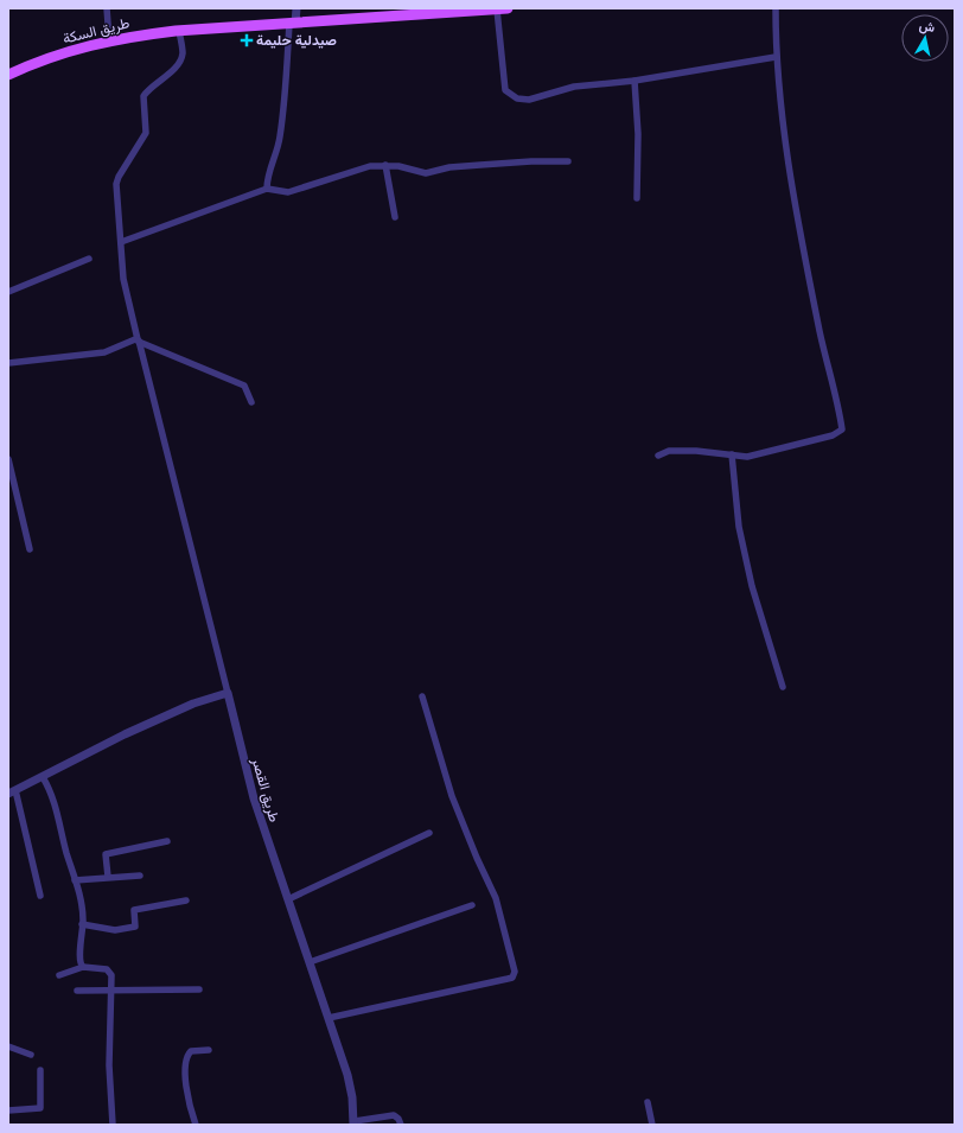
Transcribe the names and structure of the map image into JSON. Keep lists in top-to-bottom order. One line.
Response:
{"streets":{"main road":["طريق السكة"],"street":["طريق القصر"]},"places":{"health":["صيدلية حليمة"]},"north":"top"}
